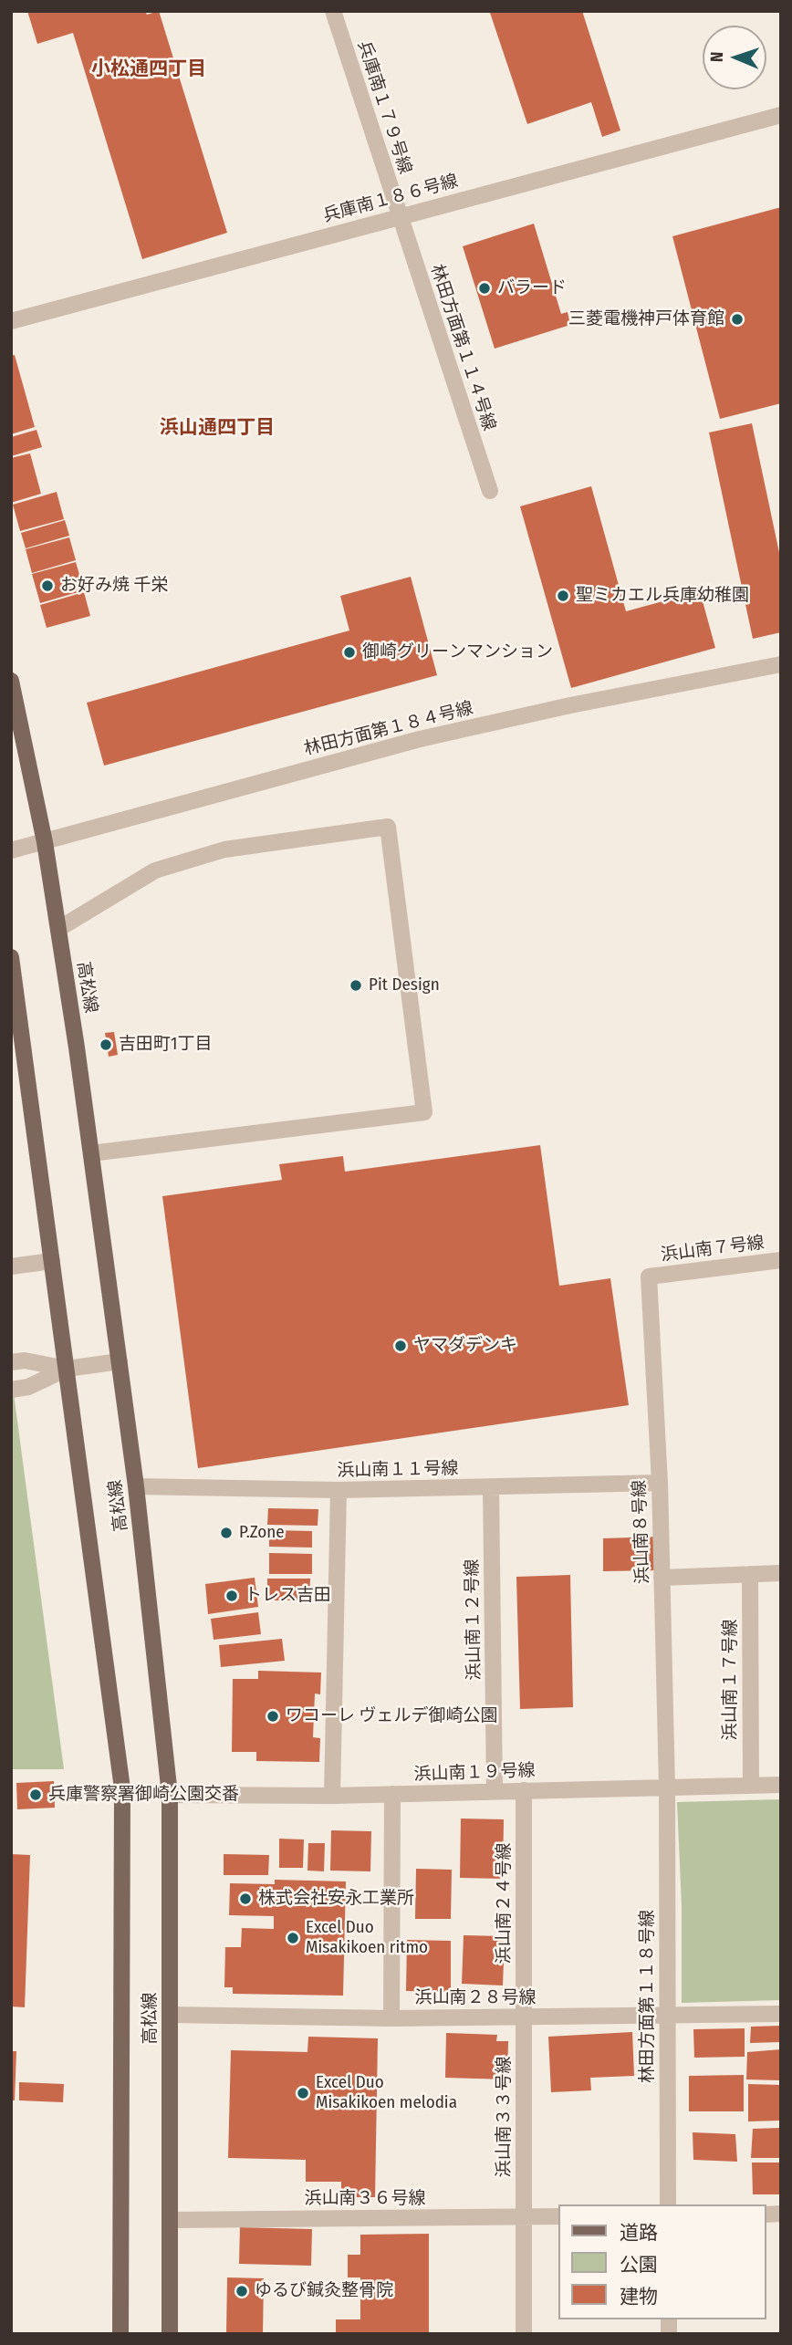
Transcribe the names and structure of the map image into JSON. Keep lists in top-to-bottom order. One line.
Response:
{"streets":{"main road":["高松線"],"street":["兵庫南１７９号線","兵庫南１８６号線","林田方面第１１４号線","林田方面第１８４号線","浜山南７号線","浜山南１１号線","浜山南８号線","浜山南１２号線","浜山南１７号線","浜山南１９号線","浜山南２４号線","林田方面第１１８号線","浜山南２８号線","浜山南３３号線","浜山南３６号線"]},"crossings":[["兵庫南１７９号線","兵庫南１８６号線"],["兵庫南１７９号線","林田方面第１１４号線"],["兵庫南１８６号線","林田方面第１１４号線"],["林田方面第１８４号線","高松線"],["高松線","浜山南１１号線"],["高松線","浜山南１９号線"],["高松線","浜山南２８号線"],["高松線","浜山南３６号線"],["浜山南７号線","浜山南８号線"],["浜山南１１号線","浜山南８号線"],["浜山南１１号線","浜山南１２号線"],["浜山南８号線","浜山南１９号線"],["浜山南８号線","林田方面第１１８号線"],["浜山南１２号線","浜山南１９号線"],["浜山南１７号線","浜山南１９号線"],["浜山南１９号線","浜山南２４号線"],["浜山南１９号線","林田方面第１１８号線"],["浜山南２４号線","浜山南２８号線"],["浜山南２４号線","浜山南３３号線"],["林田方面第１１８号線","浜山南２８号線"],["浜山南２８号線","浜山南３３号線"],["浜山南３３号線","浜山南３６号線"]],"districts":["小松通四丁目","浜山通四丁目"],"places":["バラード","三菱電機神戸体育館","お好み焼 千栄","聖ミカエル兵庫幼稚園","御崎グリーンマンション","Pit Design","吉田町1丁目","ヤマダデンキ","P.Zone","トレス吉田","ワコーレ ヴェルデ御崎公園","兵庫警察署御崎公園交番","株式会社安永工業所","Excel Duo Misakikoen ritmo","Excel Duo Misakikoen melodia","ゆるび鍼灸整骨院"],"legend":["道路","公園","建物"],"north":"left"}
